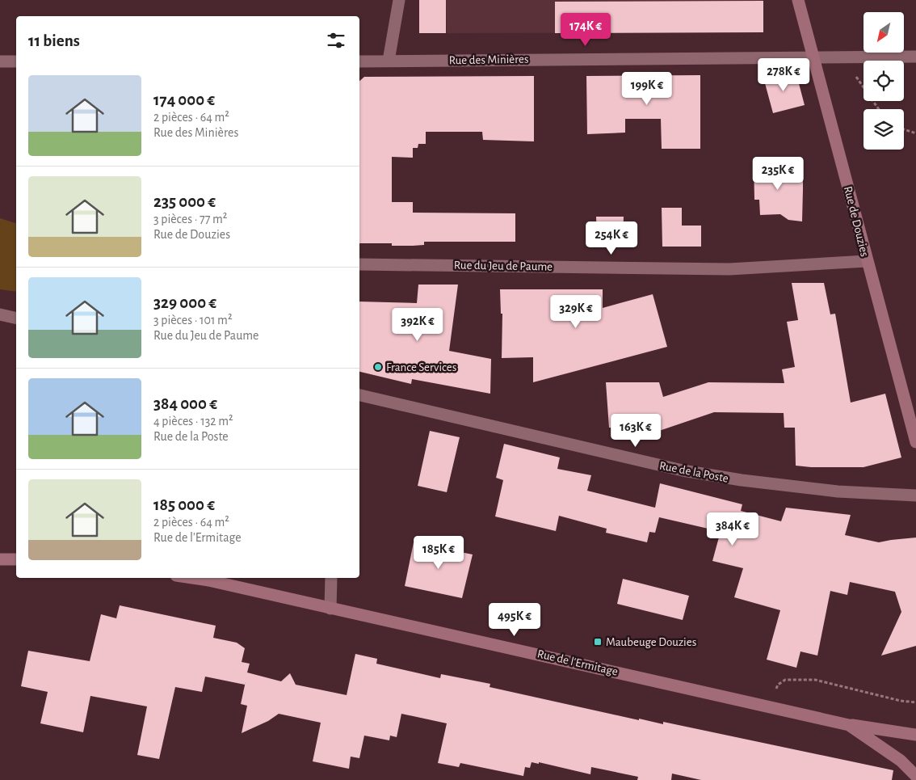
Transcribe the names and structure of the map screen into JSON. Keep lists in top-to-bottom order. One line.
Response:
{"streets":{"main road":["Rue de Douzies","Rue de l'Ermitage"],"street":["Rue des Minières","Rue du Jeu de Paume","Rue de la Poste"]},"crossings":[["Rue des Minières","Rue de Douzies"],["Rue de Douzies","Rue du Jeu de Paume"]],"places":{"other":["France Services"],"transit":["Maubeuge Douzies"]},"north":"bottom left","page":{"price":["174K €","278K €","199K €","235K €","254K €","329K €","392K €","163K €","384K €","185K €","495K €"],"heading":"11 biens","list":[{"name":"174 000 €","note":"2 pièces · 64 m² · Rue des Minières"},{"name":"235 000 €","note":"3 pièces · 77 m² · Rue de Douzies"},{"name":"329 000 €","note":"3 pièces · 101 m² · Rue du Jeu de Paume"},{"name":"384 000 €","note":"4 pièces · 132 m² · Rue de la Poste"},{"name":"185 000 €","note":"2 pièces · 64 m² · Rue de l'Ermitage"}]}}
